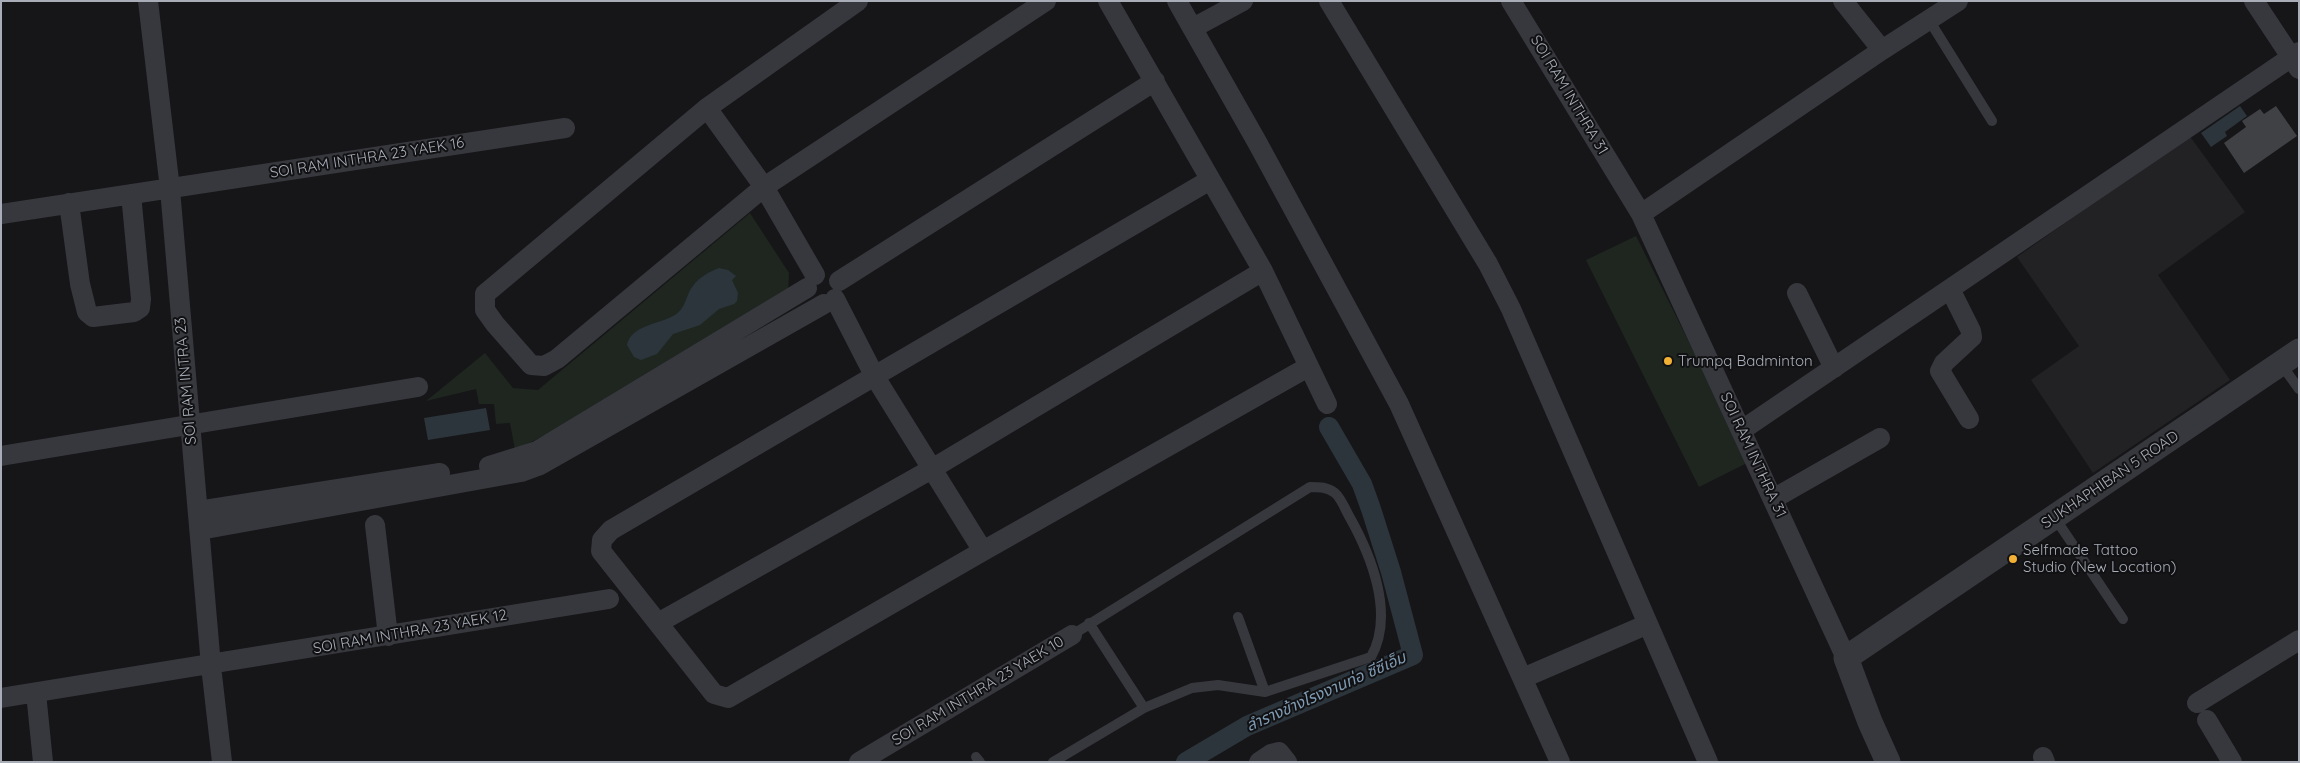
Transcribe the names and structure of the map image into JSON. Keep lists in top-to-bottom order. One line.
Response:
{"streets":{"street":["SOI RAM INTHRA 31","SOI RAM INTHRA 23 YAEK 16","SOI RAM INTRA 23","SUKHAPHIBAN 5 ROAD","SOI RAM INTHRA 23 YAEK 12","SOI RAM INTHRA 23 YAEK 10"]},"crossings":[["SOI RAM INTHRA 31","SUKHAPHIBAN 5 ROAD"],["SOI RAM INTHRA 23 YAEK 16","SOI RAM INTRA 23"],["SOI RAM INTRA 23","SOI RAM INTHRA 23 YAEK 12"]],"water":["ลำรางข้างโรงงานท่อ ซีซีเอ็ม"],"places":["Trumpq Badminton","Selfmade Tattoo Studio (New Location)"]}
